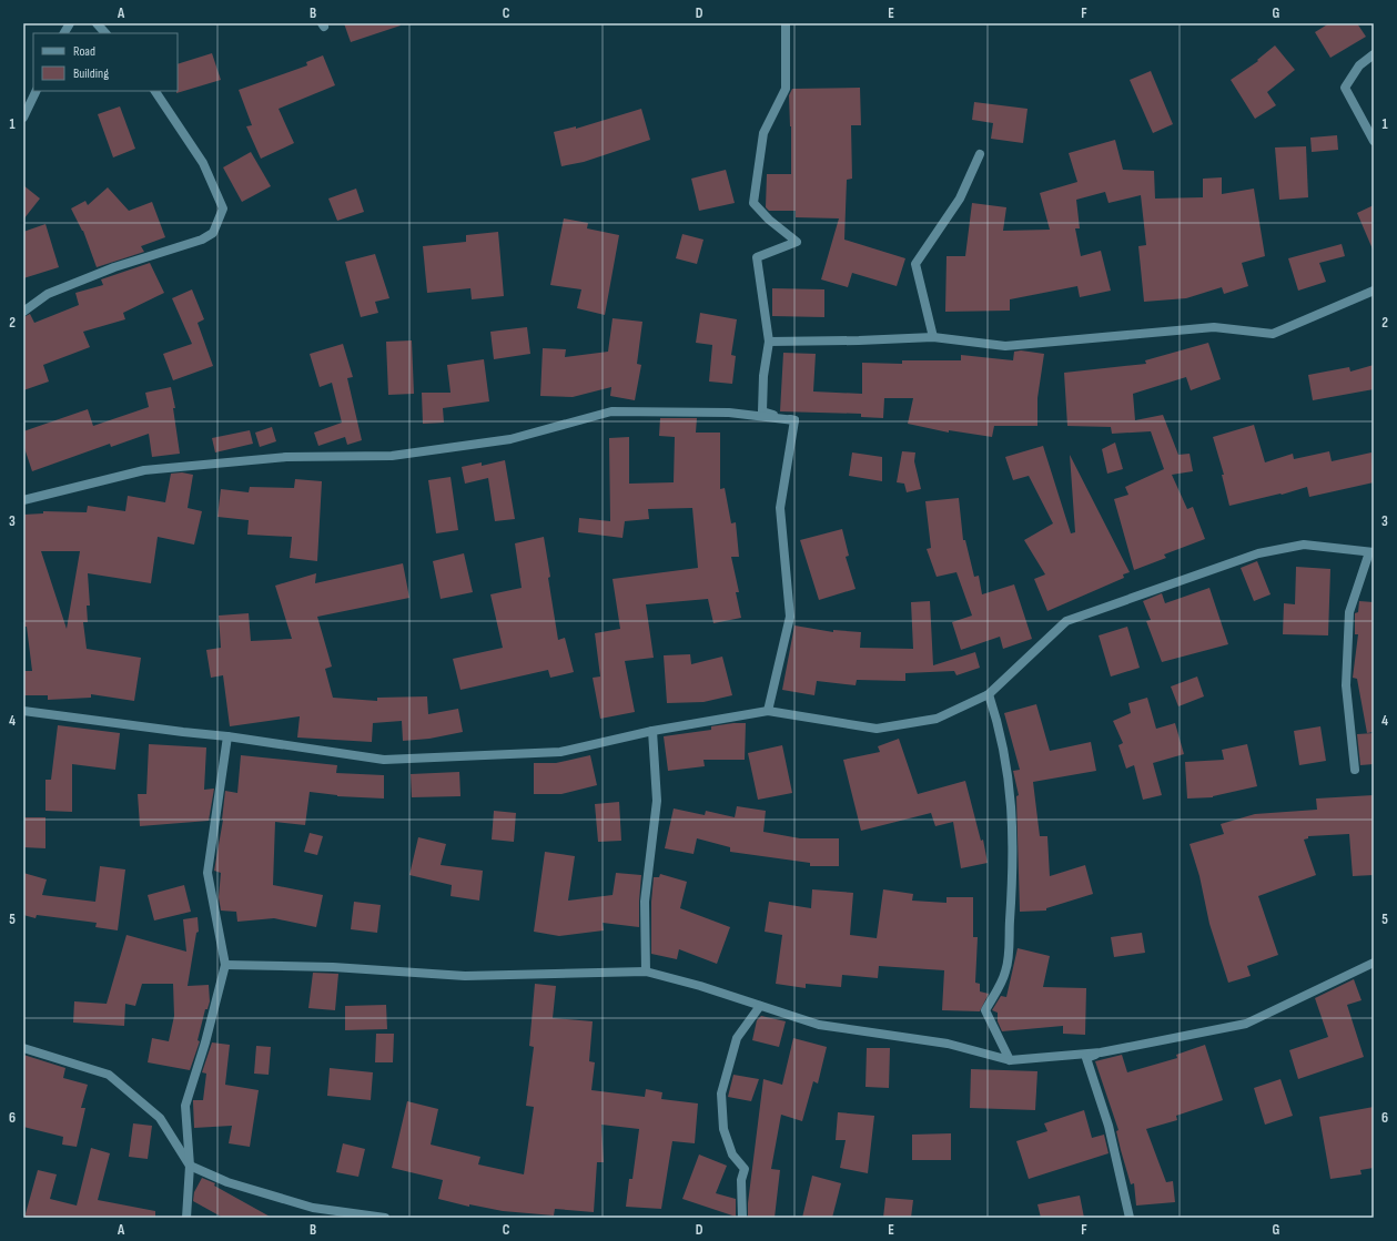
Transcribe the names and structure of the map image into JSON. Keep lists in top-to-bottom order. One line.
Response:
{"legend":["Road","Building"],"grid":{"columns":["A","B","C","D","E","F","G"],"rows":["1","2","3","4","5","6"]}}
